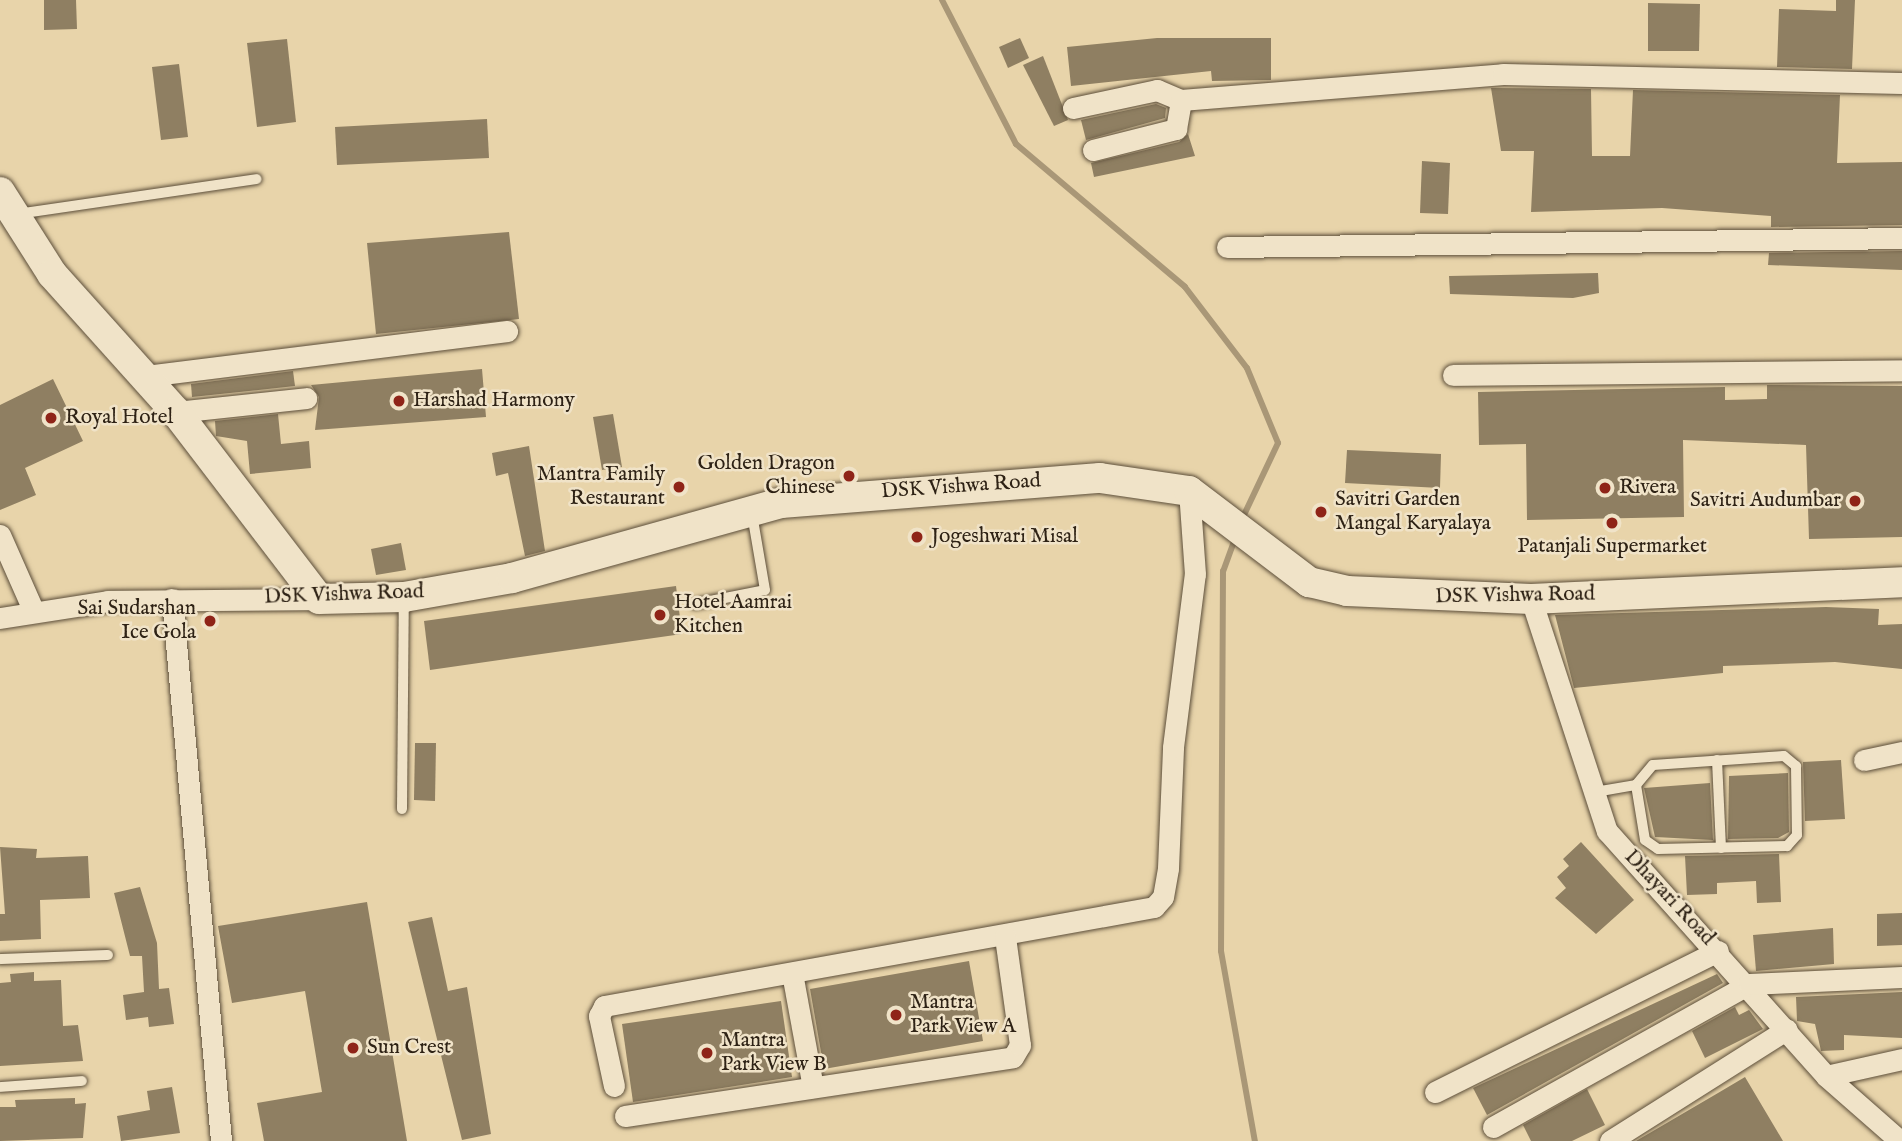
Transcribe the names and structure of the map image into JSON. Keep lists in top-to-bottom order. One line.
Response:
{"streets":{"street":["DSK Vishwa Road","Dhayari Road"]},"crossings":[["DSK Vishwa Road","Dhayari Road"]],"places":["Harshad Harmony","Royal Hotel","Golden Dragon Chinese","Mantra Family Restaurant","Rivera","Savitri Audumbar","Savitri Garden Mangal Karyalaya","Patanjali Supermarket","Jogeshwari Misal","Hotel Aamrai Kitchen","Sai Sudarshan Ice Gola","Mantra Park View A","Sun Crest","Mantra Park View B"]}
